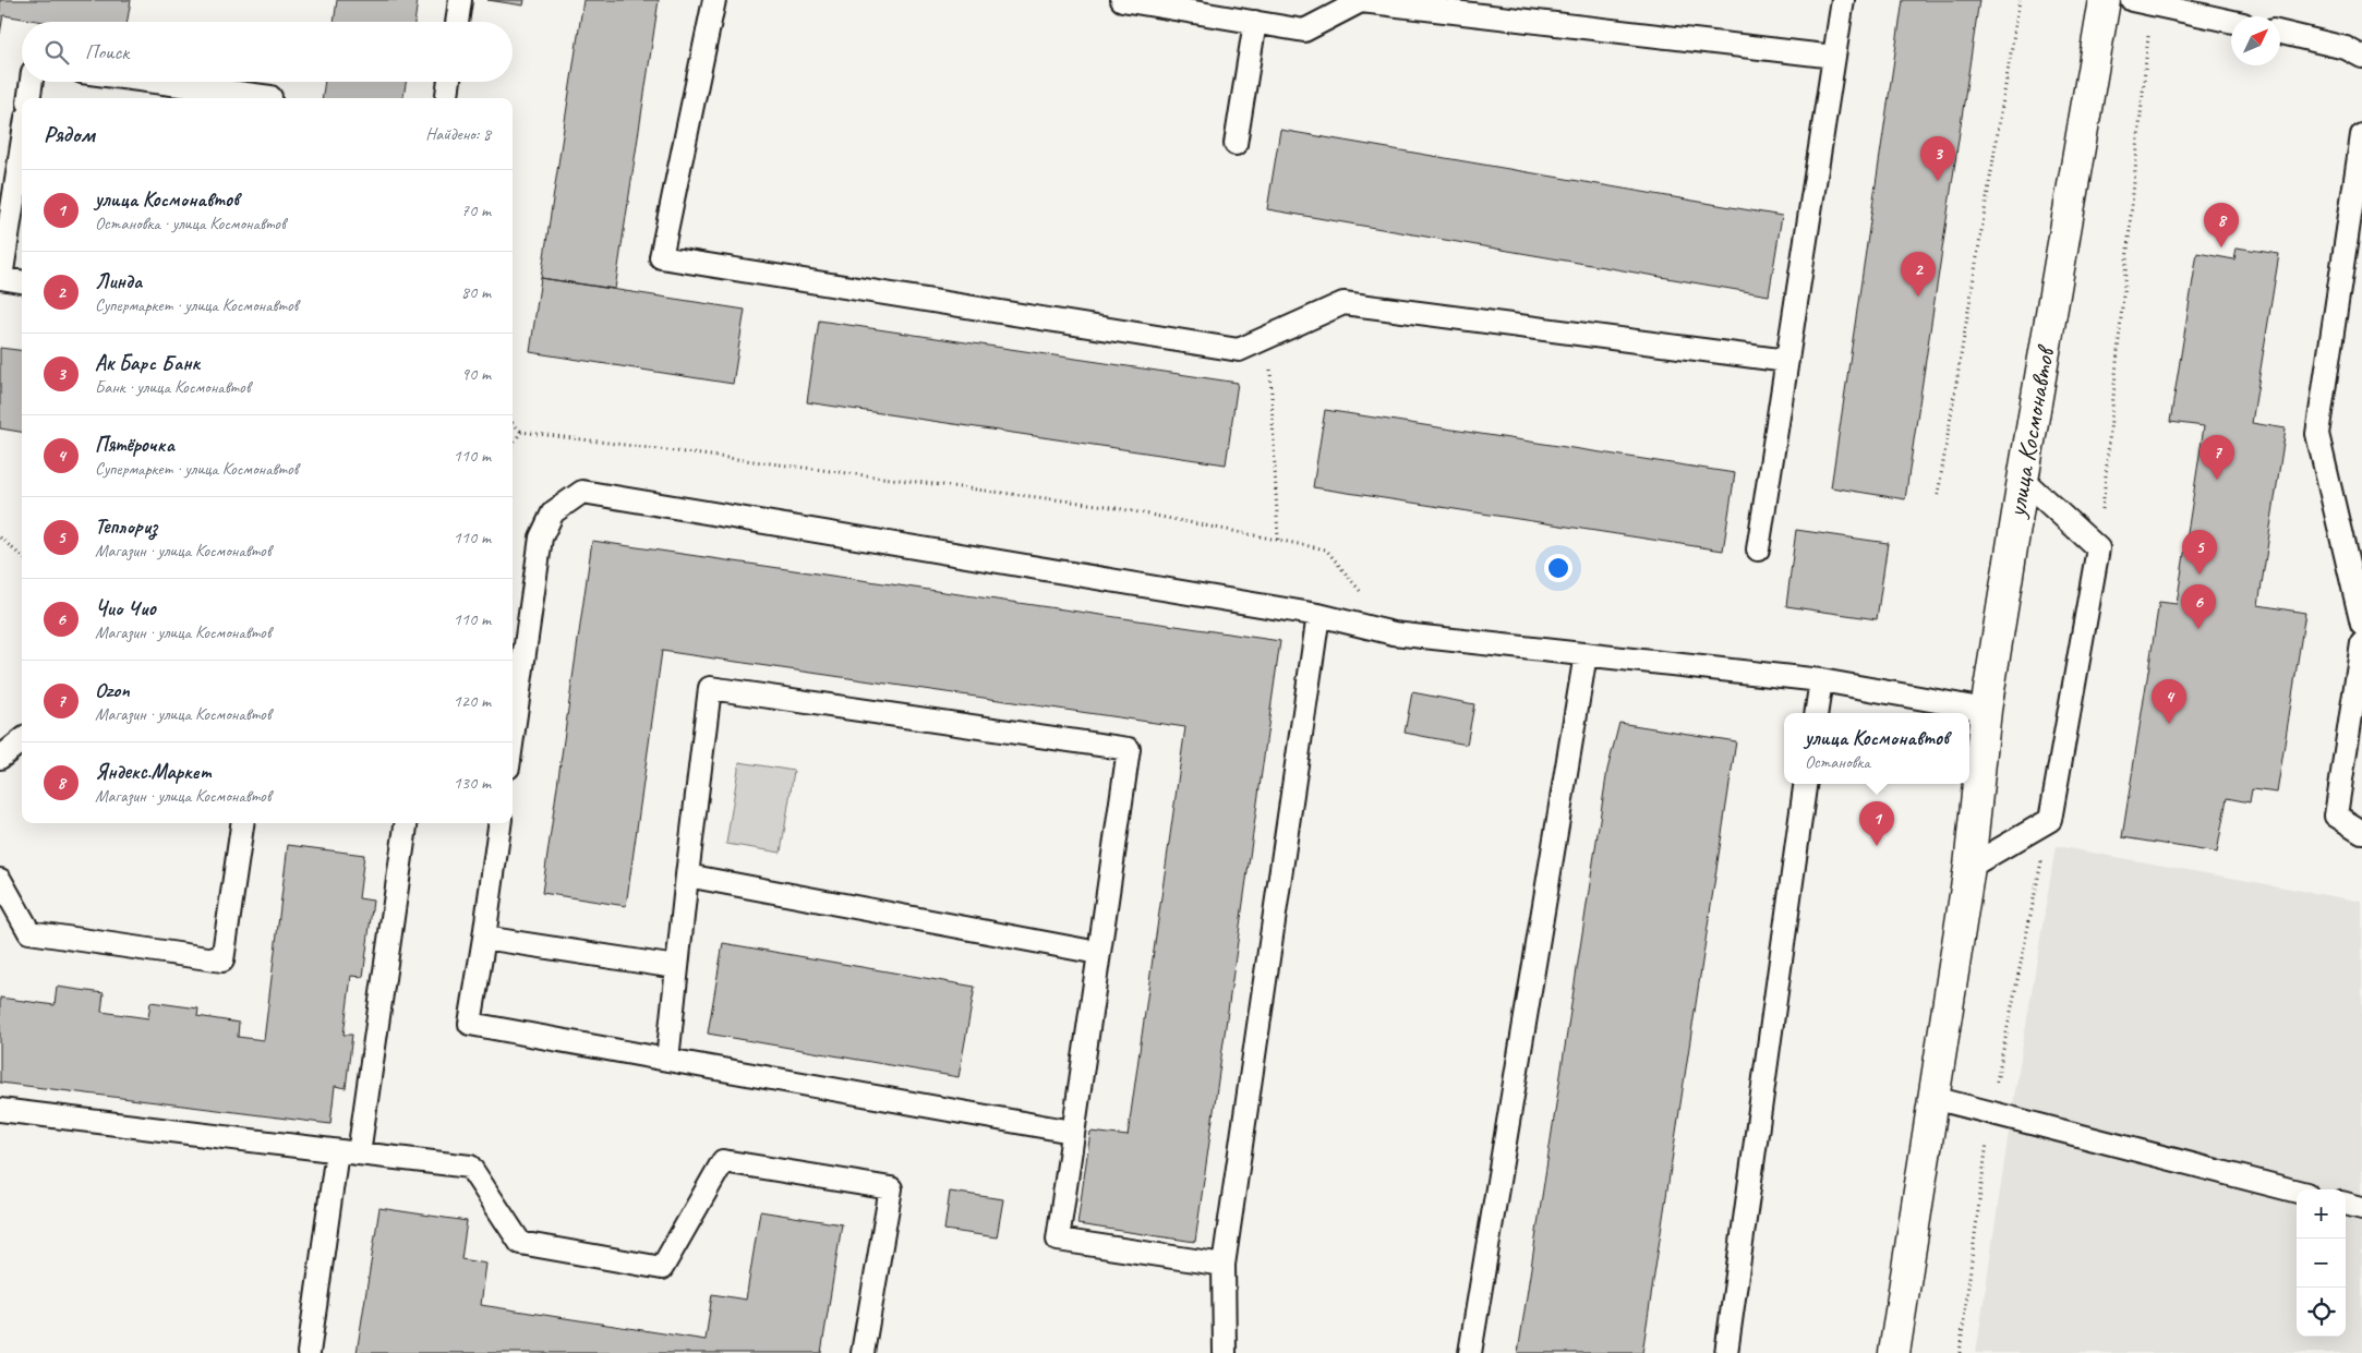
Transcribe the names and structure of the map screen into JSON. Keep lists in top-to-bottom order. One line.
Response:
{"streets":{"street":["улица Космонавтов"]},"north":"top right","page":{"search":"Поиск","heading":["Рядом","Найдено: 8"],"pins":["3","8","2","7","5","6","4","1"],"list":[{"mark":"1","name":"улица Космонавтов","note":"Остановка · улица Космонавтов","value":"70 m"},{"mark":"2","name":"Линда","note":"Супермаркет · улица Космонавтов","value":"80 m"},{"mark":"3","name":"Ак Барс Банк","note":"Банк · улица Космонавтов","value":"90 m"},{"mark":"4","name":"Пятёрочка","note":"Супермаркет · улица Космонавтов","value":"110 m"},{"mark":"5","name":"Теплориз","note":"Магазин · улица Космонавтов","value":"110 m"},{"mark":"6","name":"Чио Чио","note":"Магазин · улица Космонавтов","value":"110 m"},{"mark":"7","name":"Ozon","note":"Магазин · улица Космонавтов","value":"120 m"},{"mark":"8","name":"Яндекс.Маркет","note":"Магазин · улица Космонавтов","value":"130 m"}],"popup":["улица Космонавтов","Остановка"],"map_buttons":["+","−"]}}
